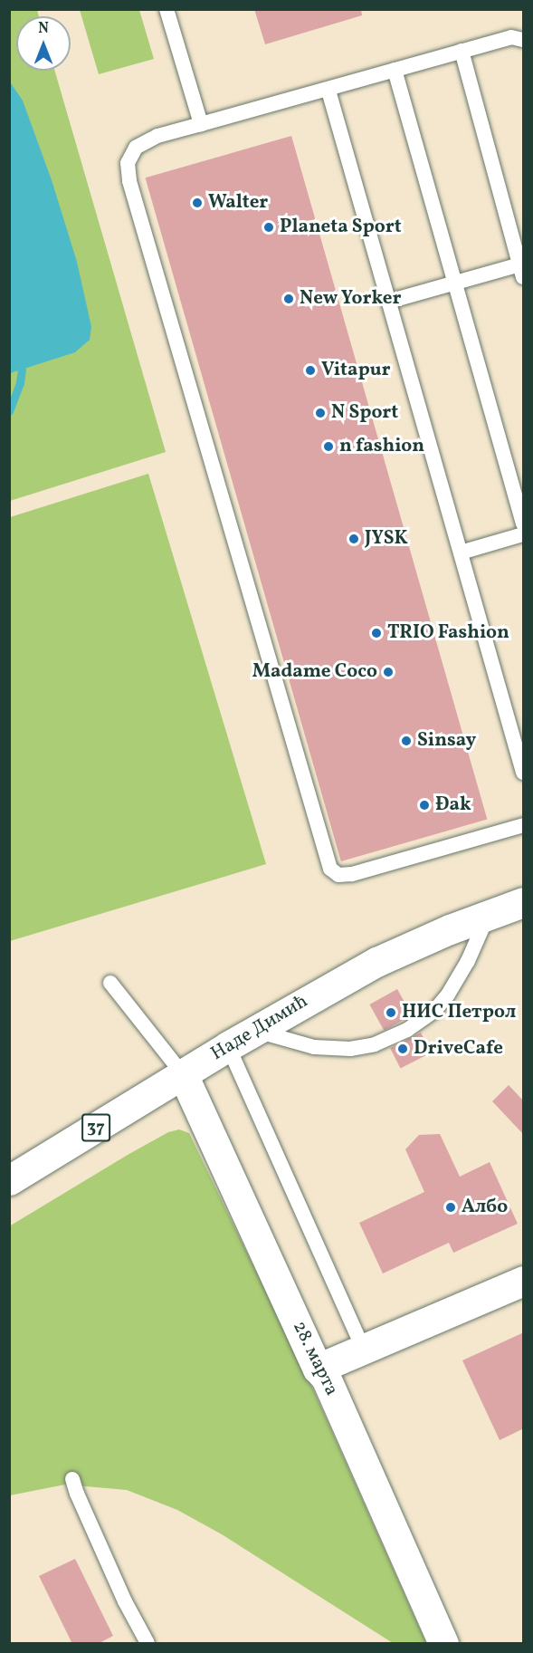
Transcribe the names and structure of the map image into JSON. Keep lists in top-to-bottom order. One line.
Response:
{"streets":{"street":["Наде Димић","37","28. марта"]},"crossings":[["Наде Димић","28. марта"]],"places":["Walter","Planeta Sport","New Yorker","Vitapur","N Sport","n fashion","JYSK","TRIO Fashion","Madame Coco","Sinsay","Đak","НИС Петрол","DriveCafe","Албо"],"north":"top"}
